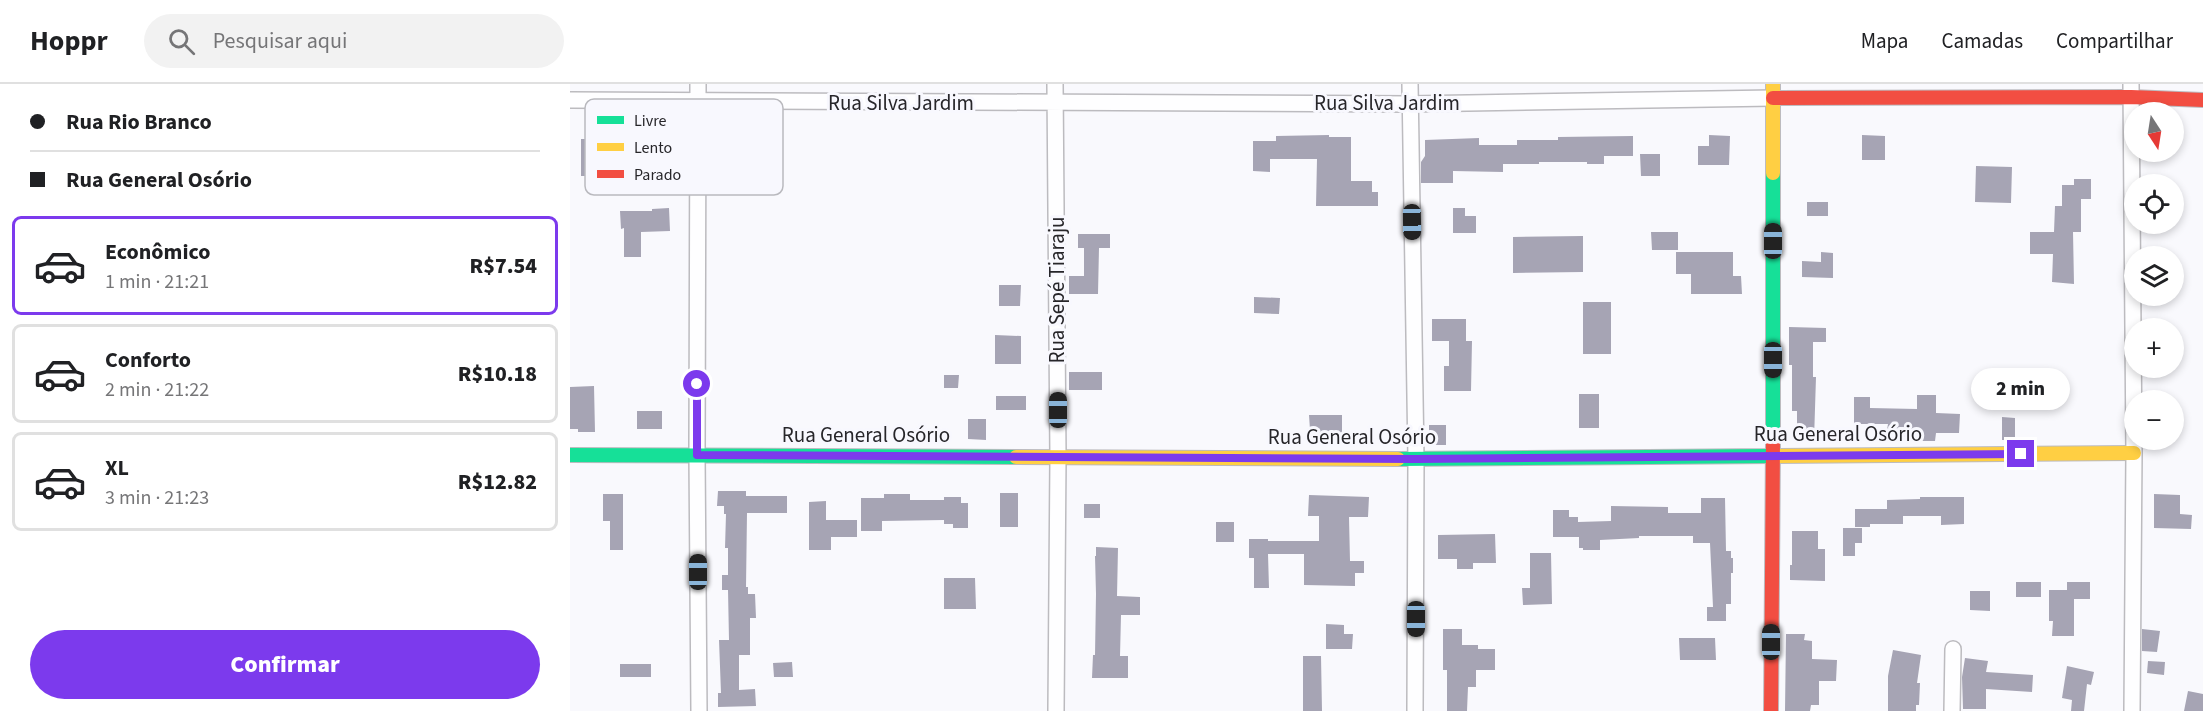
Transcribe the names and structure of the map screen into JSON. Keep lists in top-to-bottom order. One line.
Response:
{"streets":{"street":["Rua Silva Jardim","Rua Sepé Tiaraju","Rua General Osório"]},"crossings":[["Rua Silva Jardim","Rua Sepé Tiaraju"],["Rua Sepé Tiaraju","Rua General Osório"]],"legend":["Livre","Lento","Parado"],"north":"bottom","page":{"header":"Hoppr","search":"Pesquisar aqui","nav":["Mapa","Camadas","Compartilhar"],"banner":["Rua Rio Branco","Rua General Osório"],"map_buttons":["+","−"],"list":[{"name":"Econômico","note":"1 min · 21:21","value":"R$7.54"},{"name":"Conforto","note":"2 min · 21:22","value":"R$10.18"},{"name":"XL","note":"3 min · 21:23","value":"R$12.82"}],"bubble":"2 min","buttons":"Confirmar"}}
